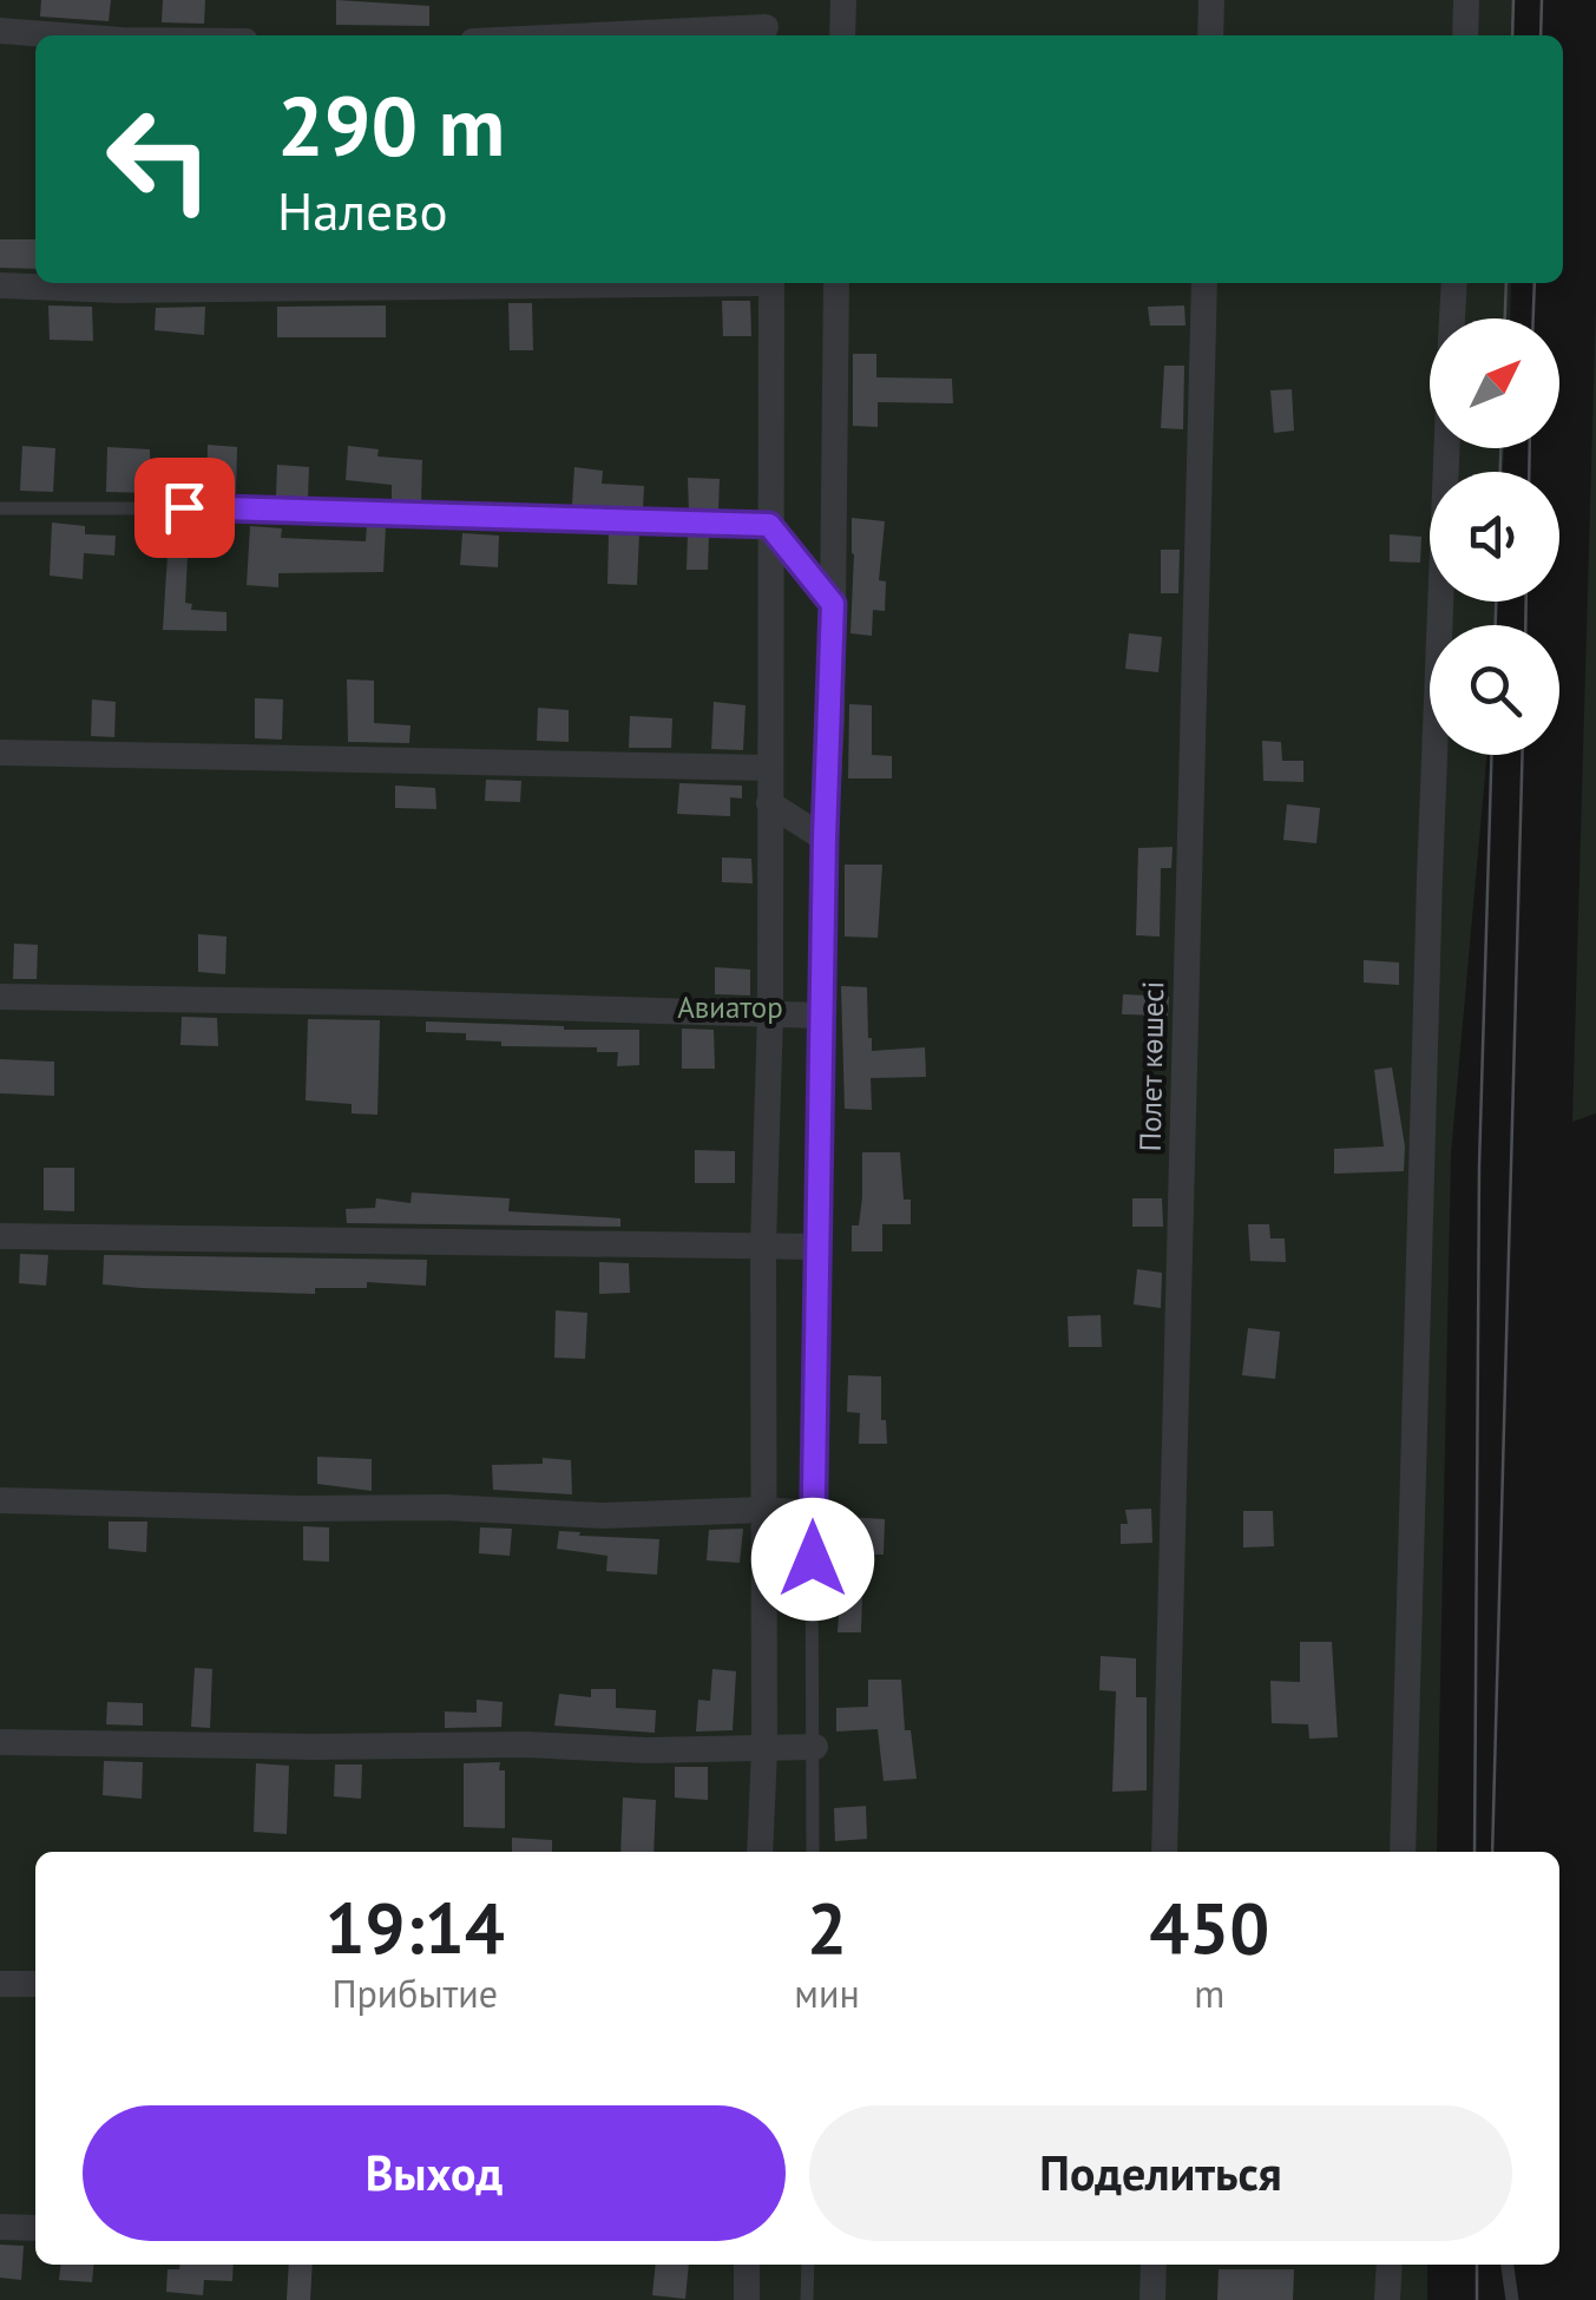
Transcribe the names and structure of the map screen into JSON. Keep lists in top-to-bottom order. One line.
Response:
{"streets":{"street":["Полет көшесі"]},"parks":["Авиатор"],"north":"top right","page":{"turn":["290 m","Налево"],"eta":["19:14","Прибытие","2","мин","450","m"],"buttons":["Выход","Поделиться"]}}
